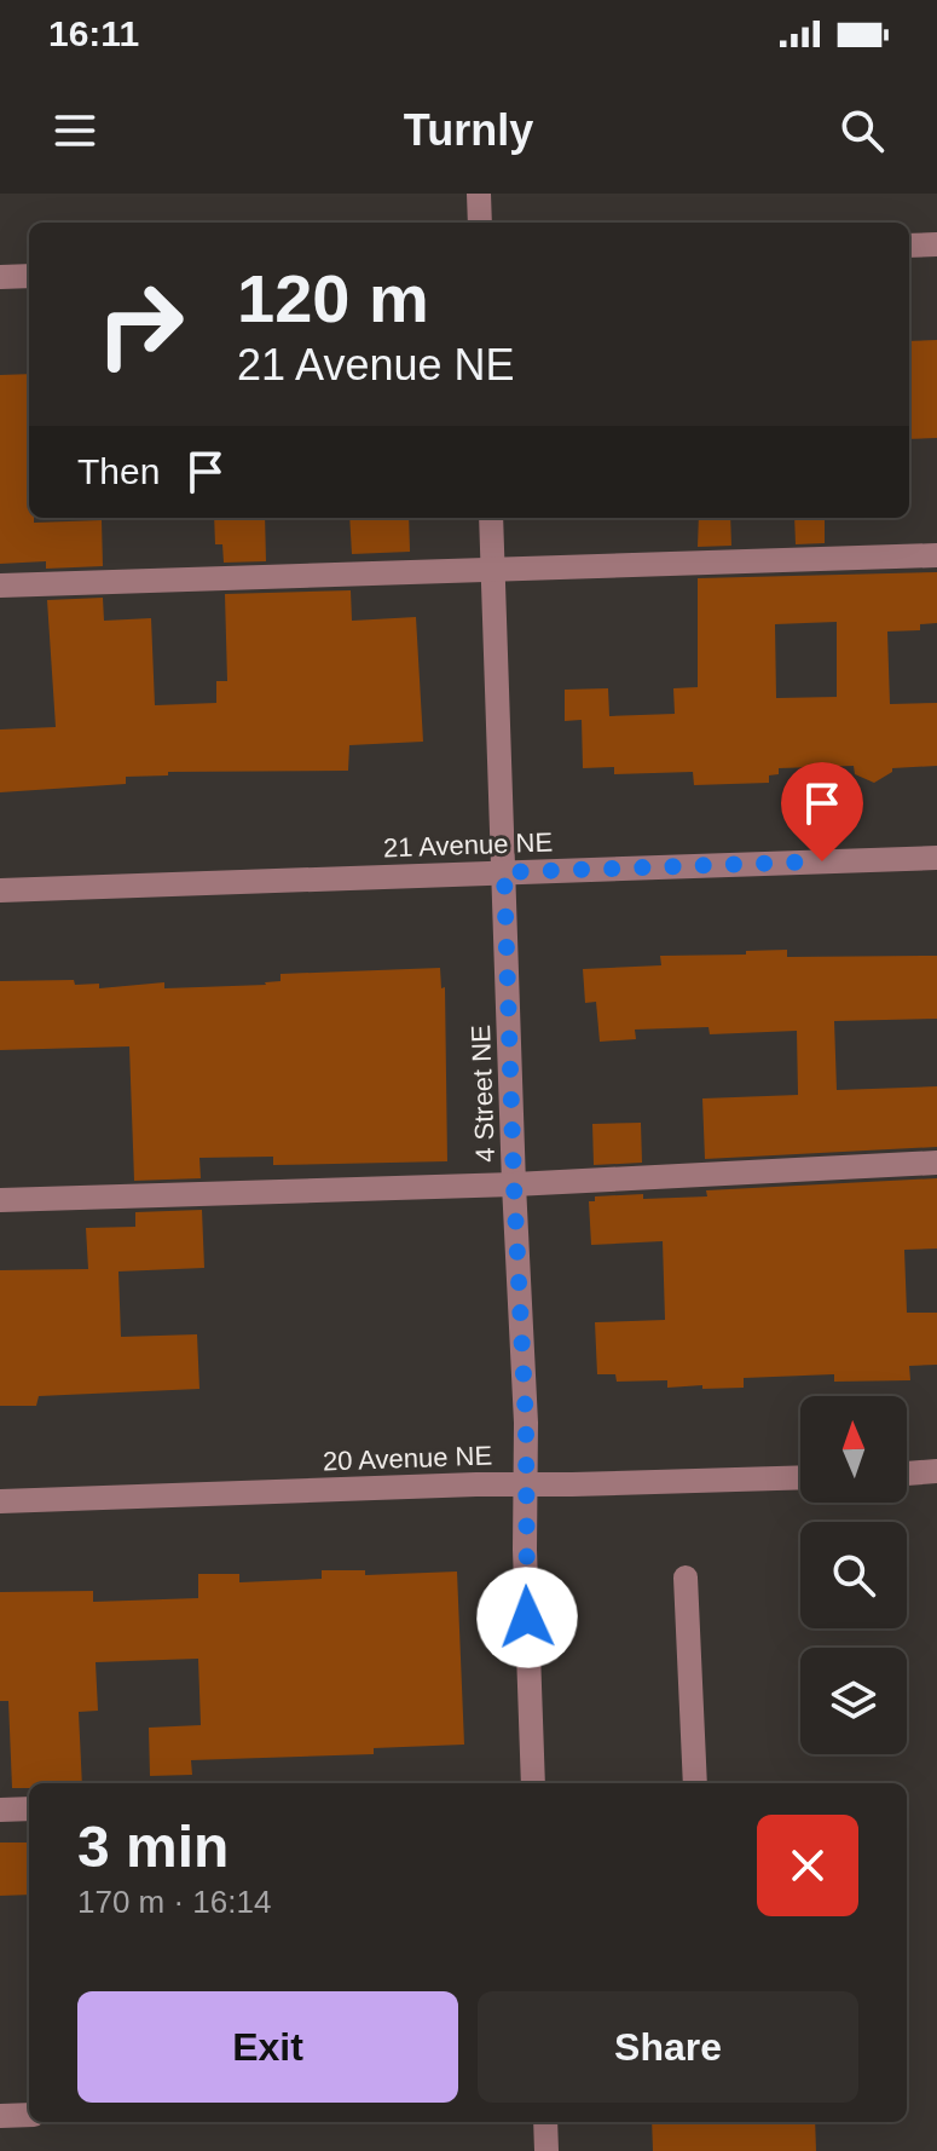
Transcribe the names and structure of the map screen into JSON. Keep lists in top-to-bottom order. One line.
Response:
{"streets":{"street":["21 Avenue NE","4 Street NE","20 Avenue NE"]},"crossings":[["21 Avenue NE","4 Street NE"],["4 Street NE","20 Avenue NE"]],"north":"top","page":{"status":"16:11","header":"Turnly","turn":["120 m","21 Avenue NE"],"then":"Then","heading":["3 min","170 m · 16:14"],"buttons":["Exit","Share"]}}
